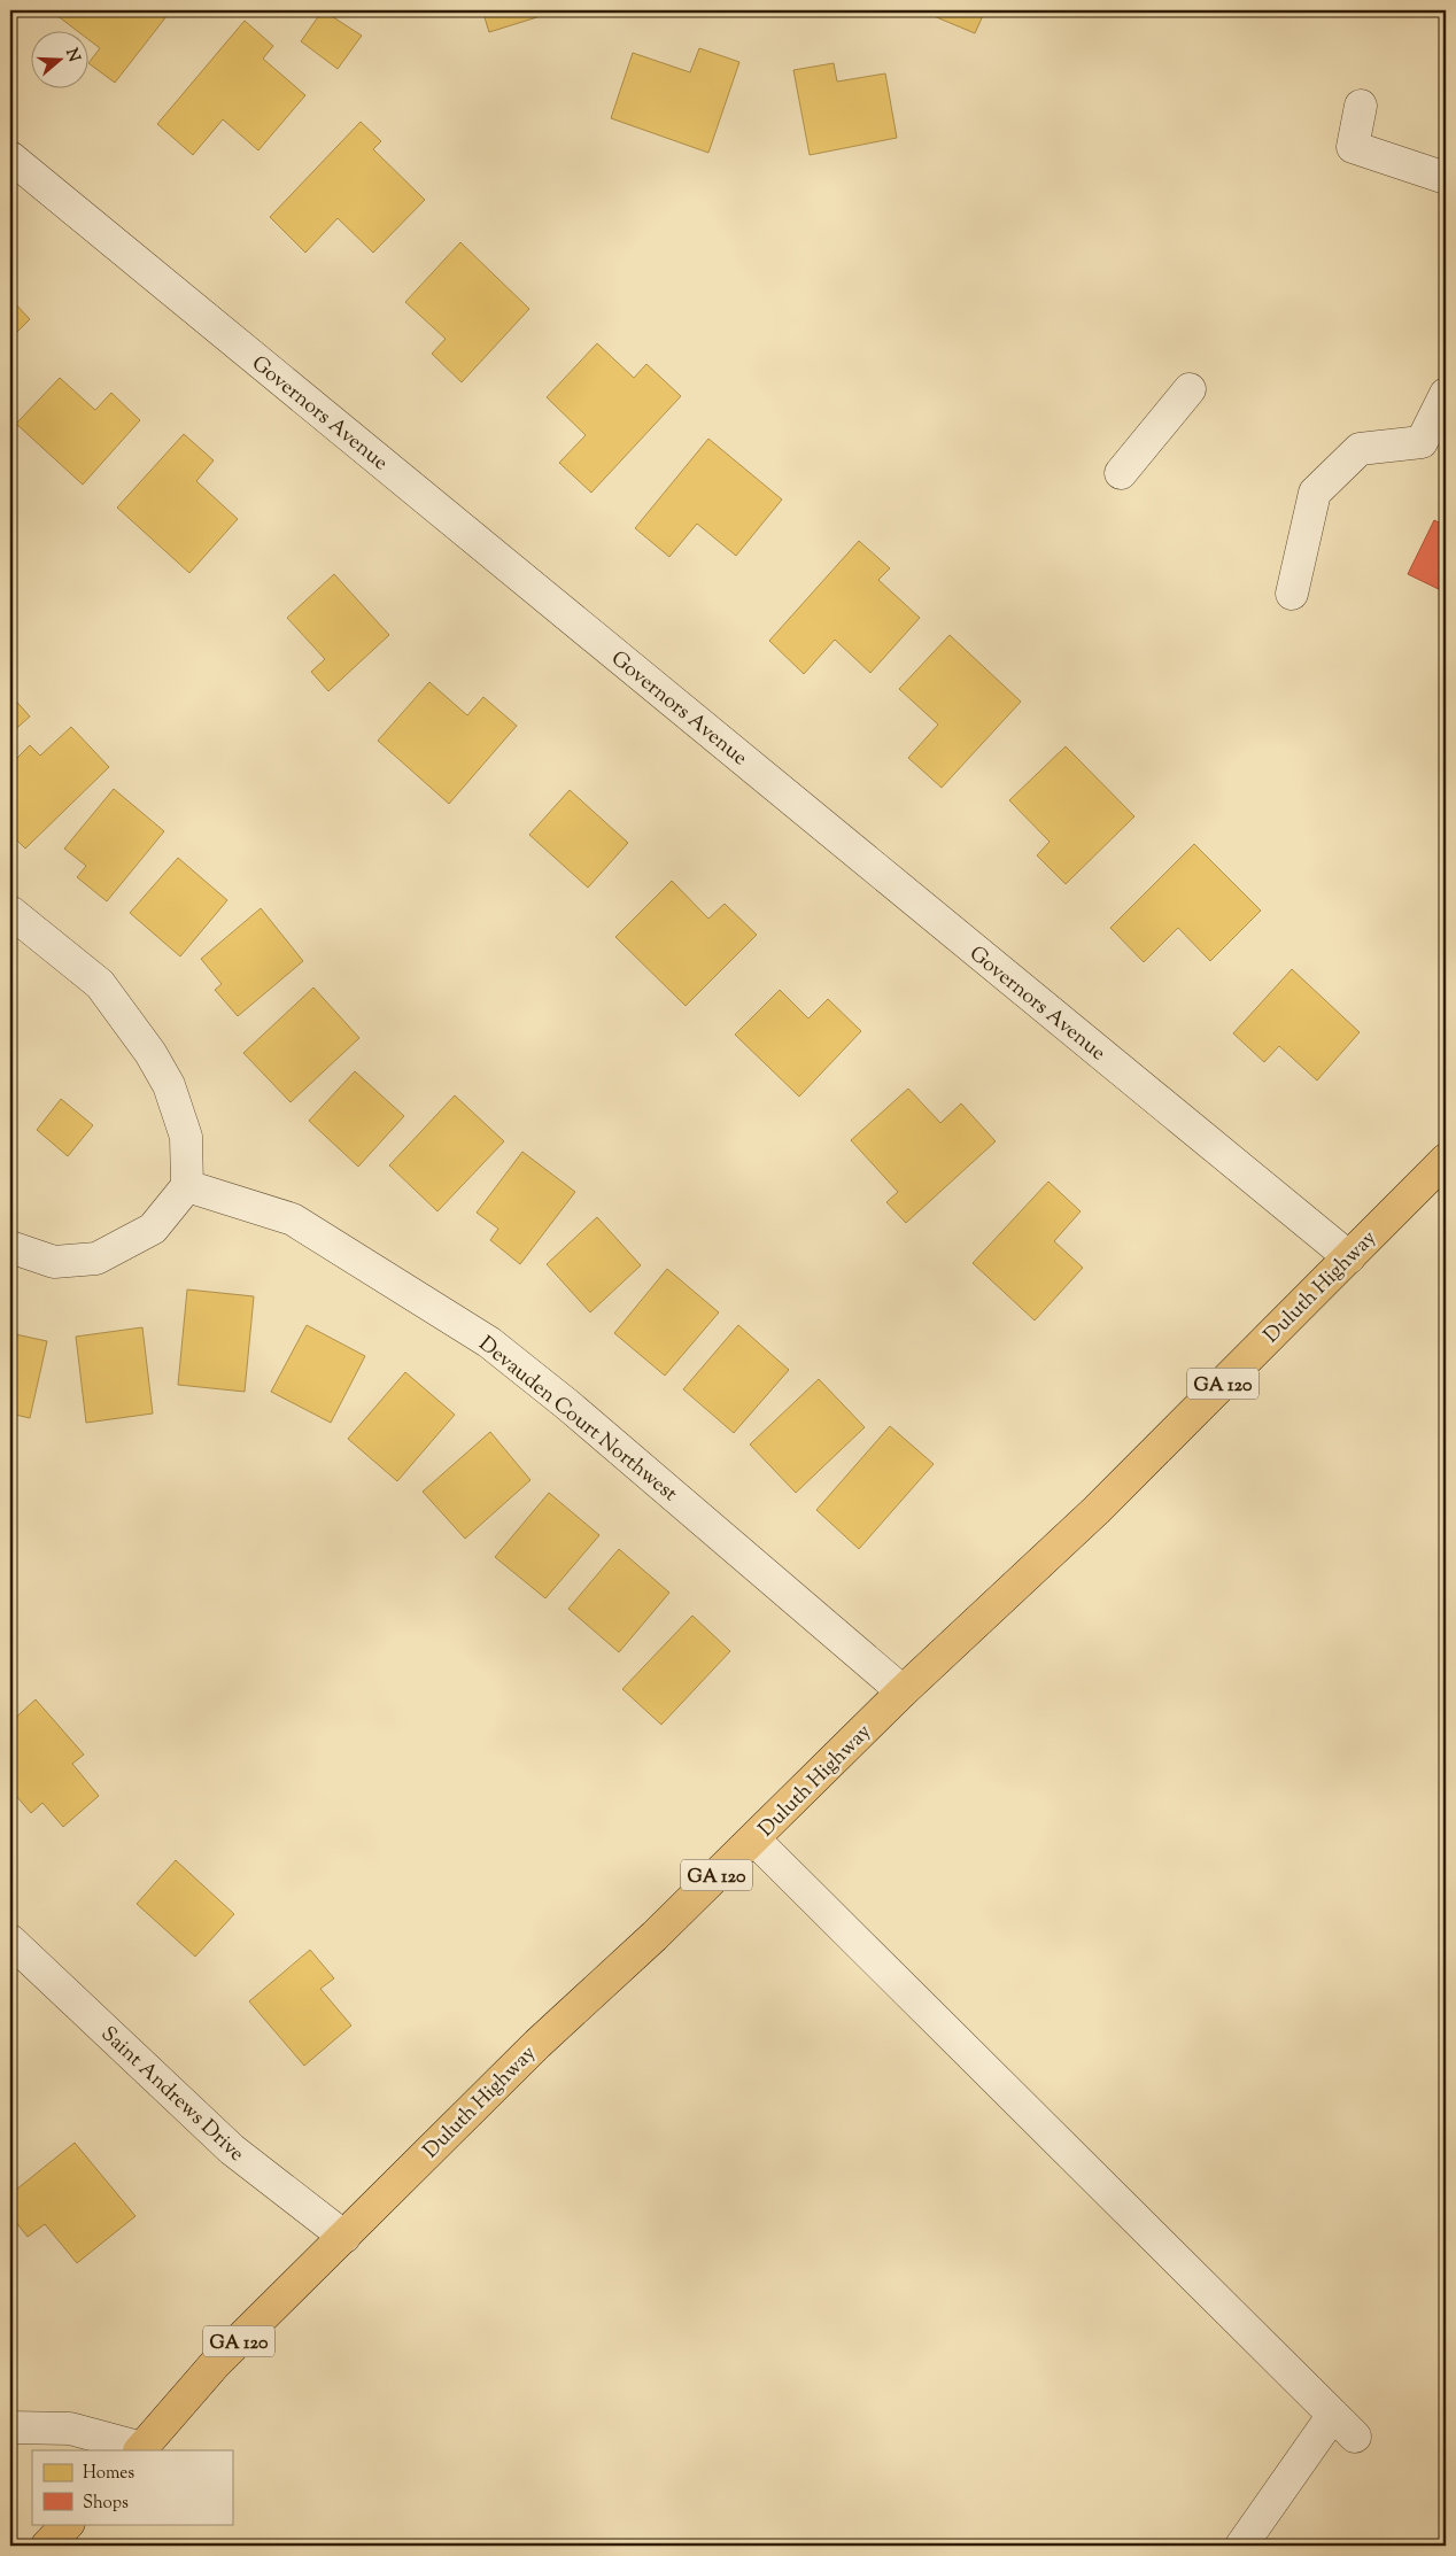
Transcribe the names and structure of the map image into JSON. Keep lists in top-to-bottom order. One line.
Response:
{"streets":{"main road":["Duluth Highway","GA 120"],"street":["Governors Avenue","Devauden Court Northwest","Saint Andrews Drive"]},"crossings":[["Governors Avenue","Duluth Highway"],["Duluth Highway","Devauden Court Northwest"],["Duluth Highway","Saint Andrews Drive"]],"legend":["Homes","Shops"],"north":"right"}
